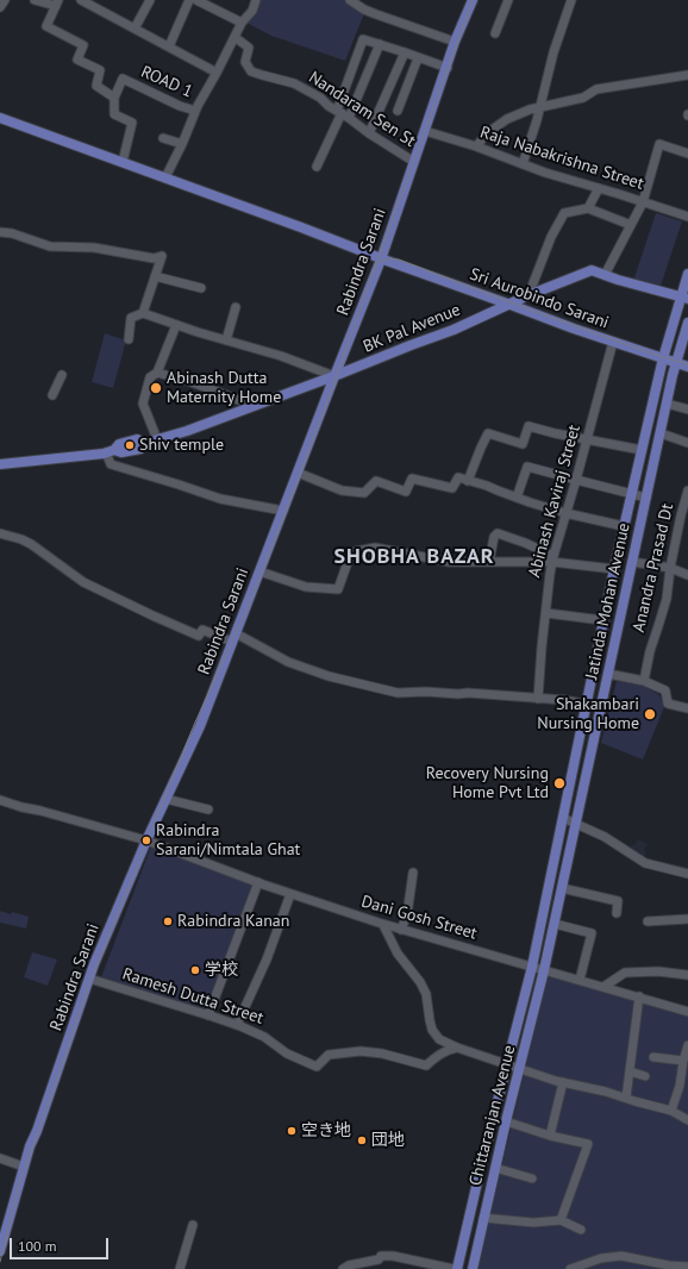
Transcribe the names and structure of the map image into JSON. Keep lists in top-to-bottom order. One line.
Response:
{"streets":{"main road":["Rabindra Sarani","Sri Aurobindo Sarani","BK Pal Avenue","Jatinda Mohan Avenue","Chittaranjan Avenue"],"street":["ROAD 1","Nandaram Sen St","Raja Nabakrishna Street","Abinash Kaviraj Street","Anandra Prasad Dt","Dani Gosh Street","Ramesh Dutta Street"]},"crossings":[["Nandaram Sen St","Rabindra Sarani"],["Raja Nabakrishna Street","Rabindra Sarani"],["Rabindra Sarani","Sri Aurobindo Sarani"],["Rabindra Sarani","BK Pal Avenue"],["Rabindra Sarani","Dani Gosh Street"],["Rabindra Sarani","Ramesh Dutta Street"],["Sri Aurobindo Sarani","BK Pal Avenue"],["Sri Aurobindo Sarani","Abinash Kaviraj Street"],["Sri Aurobindo Sarani","Jatinda Mohan Avenue"],["Jatinda Mohan Avenue","Dani Gosh Street"],["Jatinda Mohan Avenue","Chittaranjan Avenue"],["Dani Gosh Street","Chittaranjan Avenue"]],"districts":["SHOBHA BAZAR"],"places":["Abinash Dutta Maternity Home","Shiv temple","Shakambari Nursing Home","Recovery Nursing Home Pvt Ltd","Rabindra Sarani/Nimtala Ghat","Rabindra Kanan","学校","空き地","団地"],"scale_bar":"100 m"}
